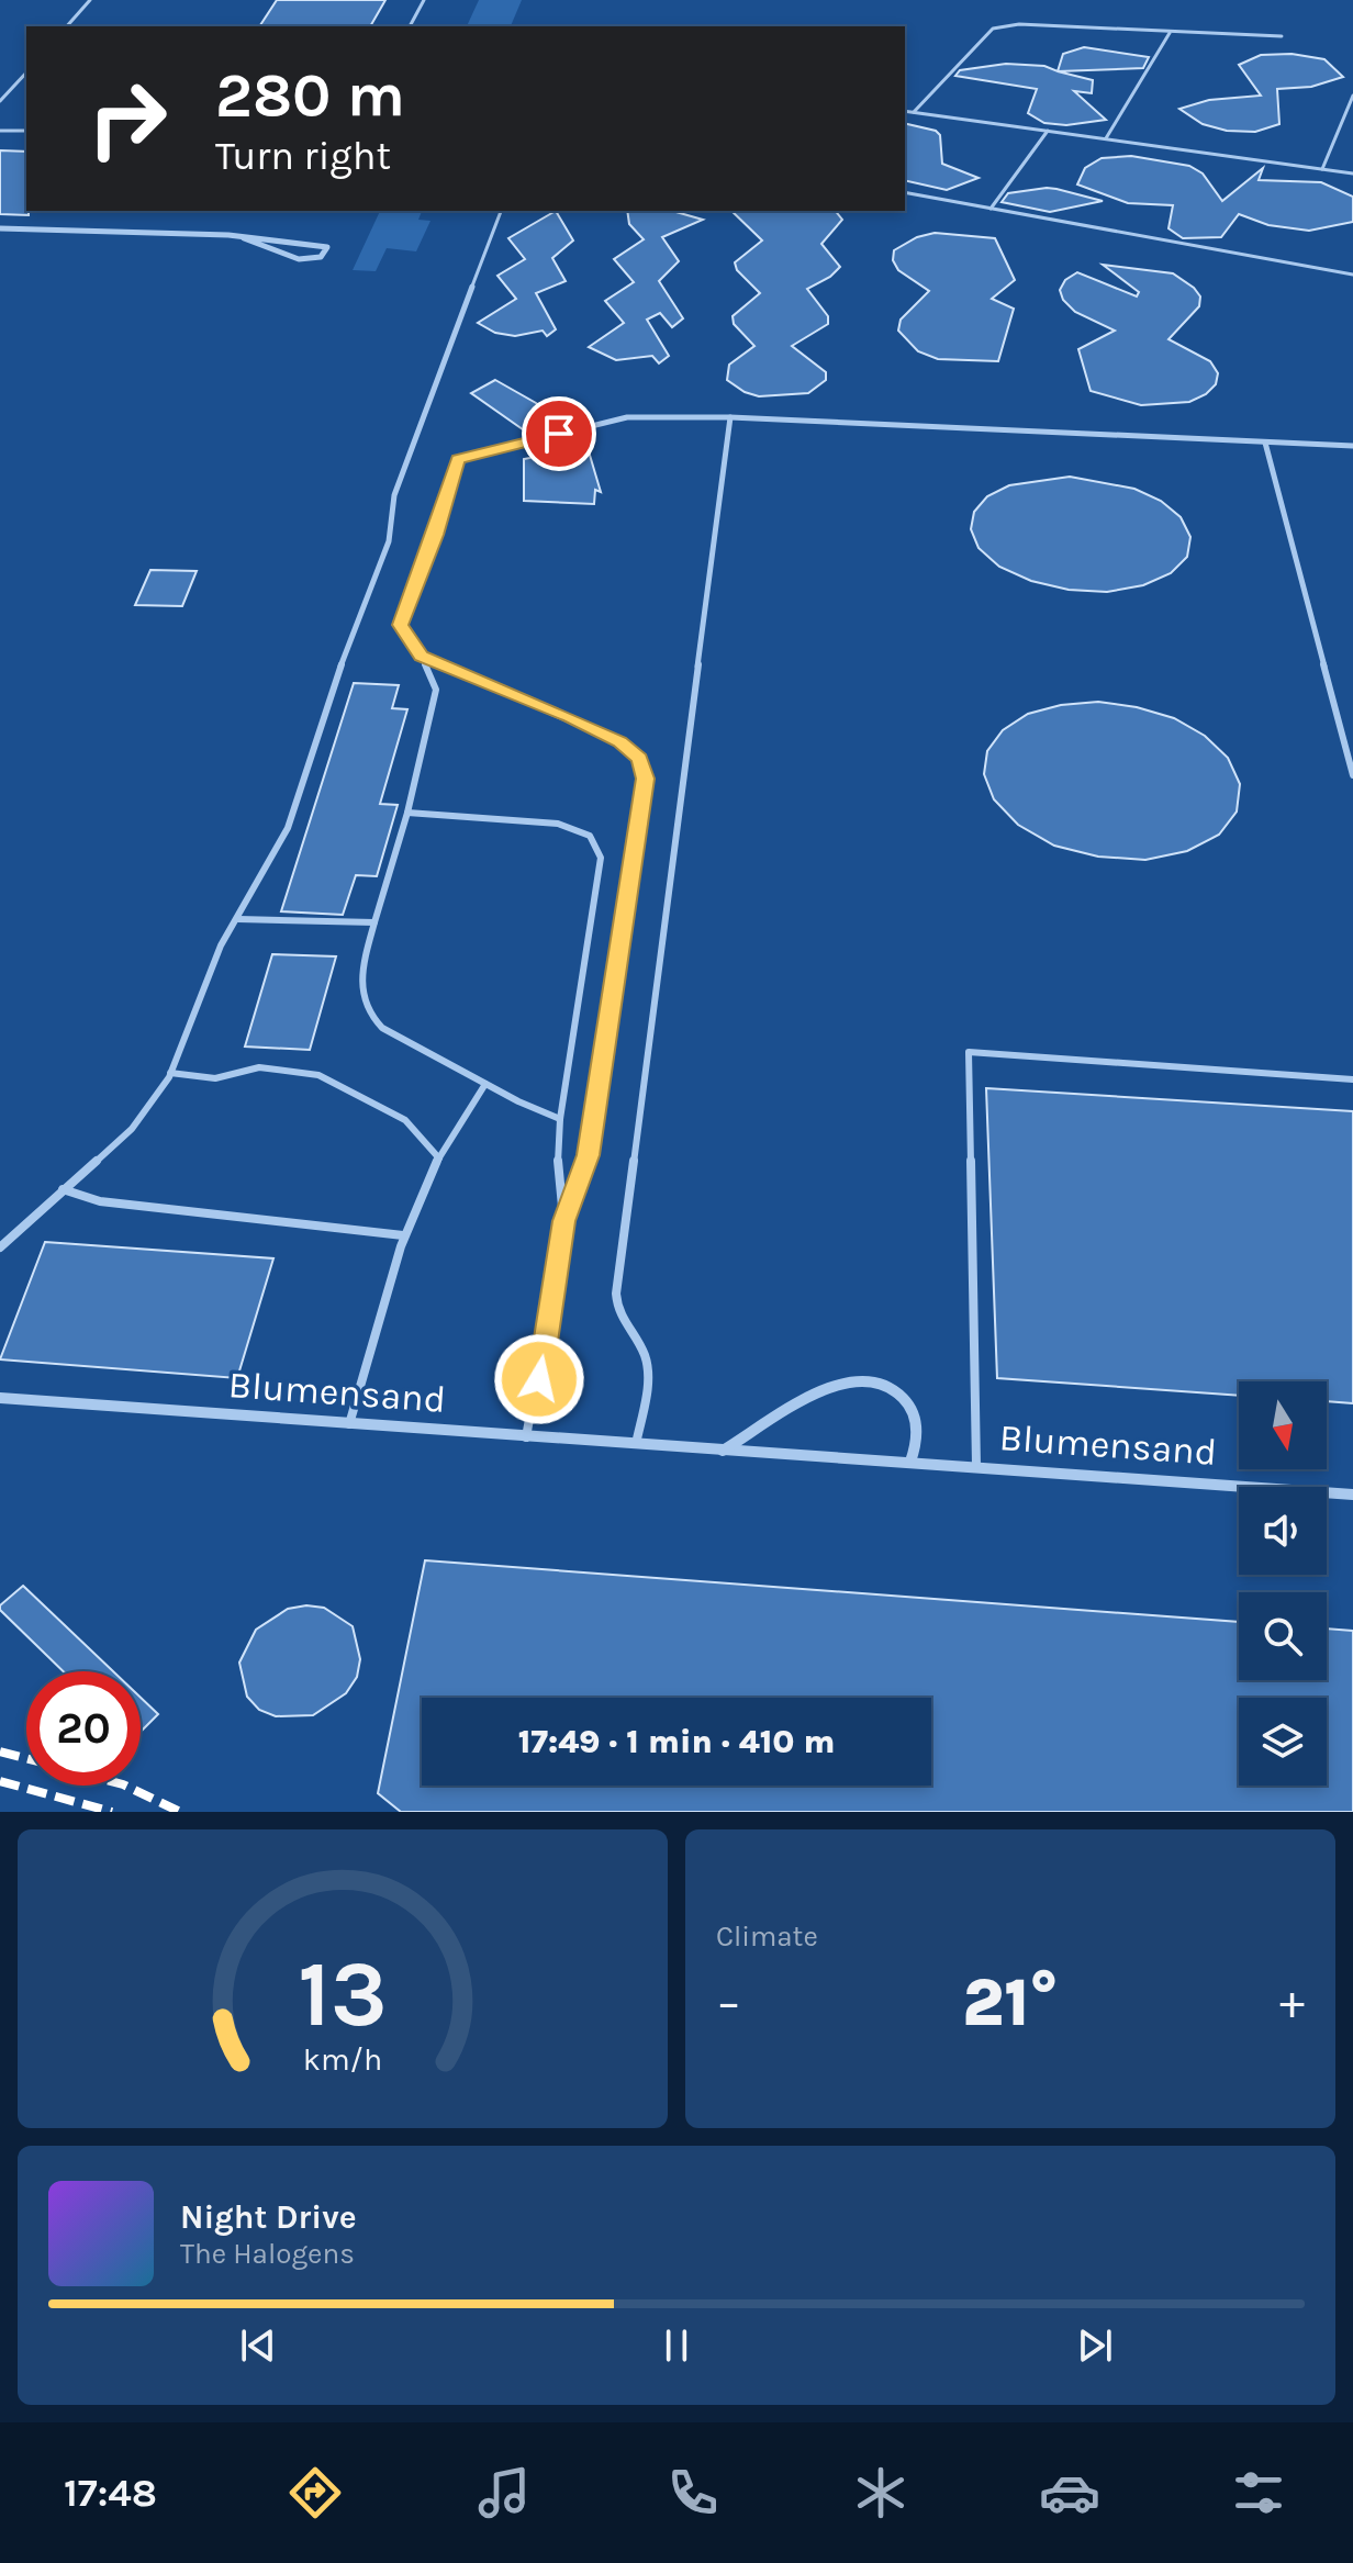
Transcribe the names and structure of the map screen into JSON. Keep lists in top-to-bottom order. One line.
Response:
{"streets":{"street":["Blumensand"]},"north":"bottom","page":{"turn":["280 m","Turn right"],"limit":"20","trip":"17:49 · 1 min · 410 m","tile":"Climate","heat":["−","21°","+"],"song":["Night Drive","The Halogens"],"tabs":"17:48","gauge":["13","km/h"]}}
